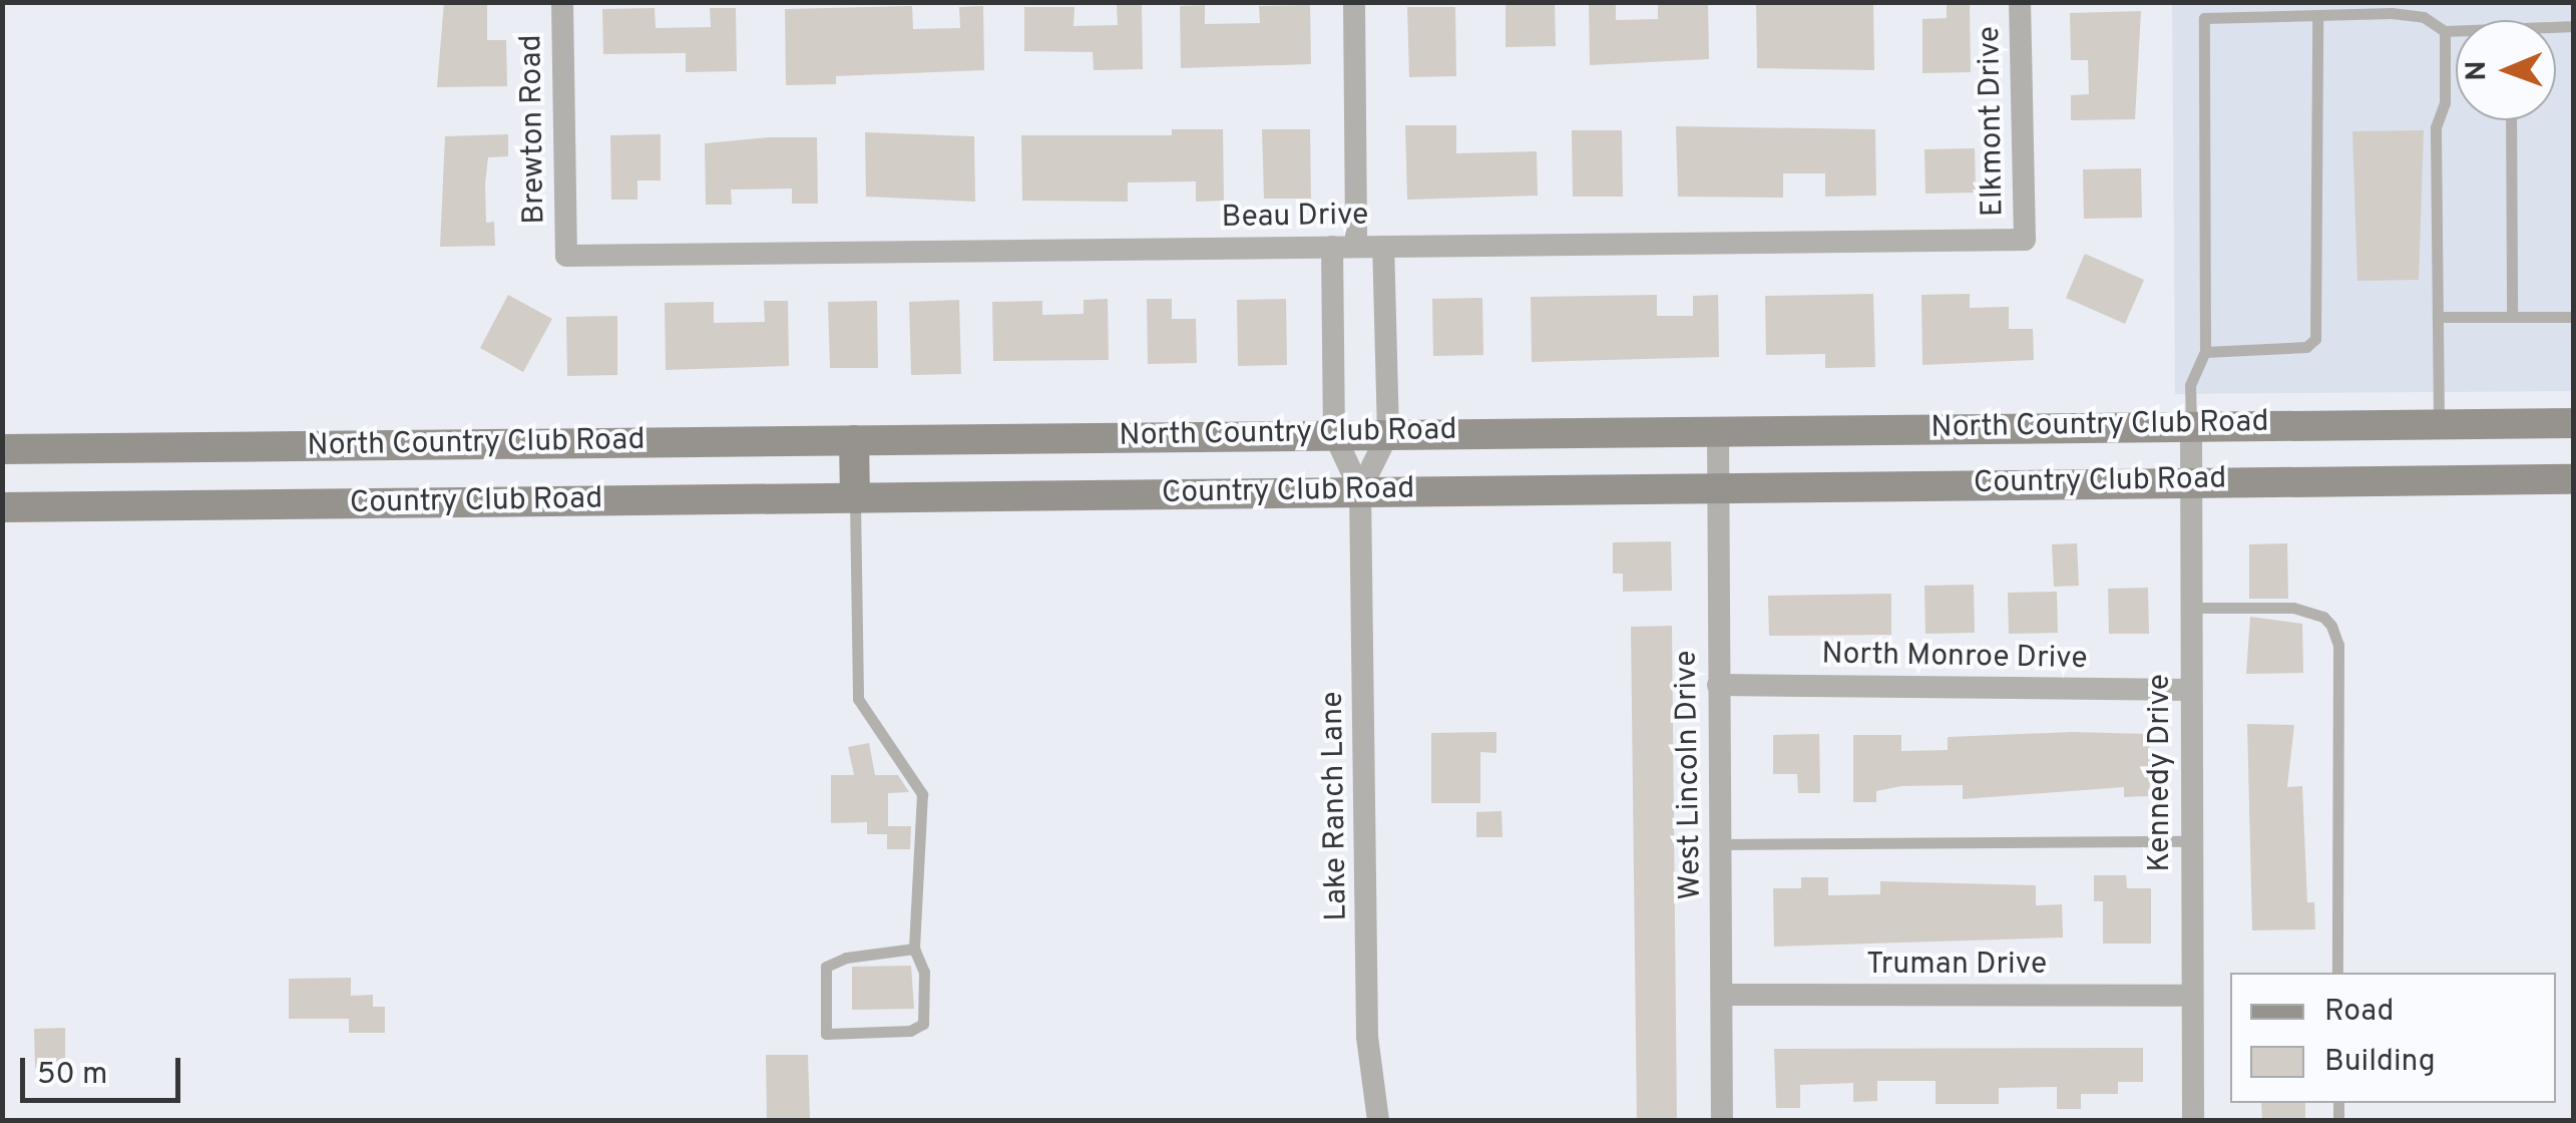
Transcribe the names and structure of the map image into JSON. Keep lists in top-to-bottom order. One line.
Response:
{"streets":{"main road":["North Country Club Road","Country Club Road"],"street":["Elkmont Drive","Brewton Road","Beau Drive","North Monroe Drive","Kennedy Drive","West Lincoln Drive","Lake Ranch Lane","Truman Drive"]},"crossings":[["Elkmont Drive","Beau Drive"],["Brewton Road","Beau Drive"],["North Country Club Road","Kennedy Drive"],["North Country Club Road","West Lincoln Drive"],["Country Club Road","Kennedy Drive"],["Country Club Road","West Lincoln Drive"],["Country Club Road","Lake Ranch Lane"],["North Monroe Drive","Kennedy Drive"],["North Monroe Drive","West Lincoln Drive"],["Kennedy Drive","Truman Drive"],["West Lincoln Drive","Truman Drive"]],"legend":["Road","Building"],"scale_bar":"50 m","north":"left"}
